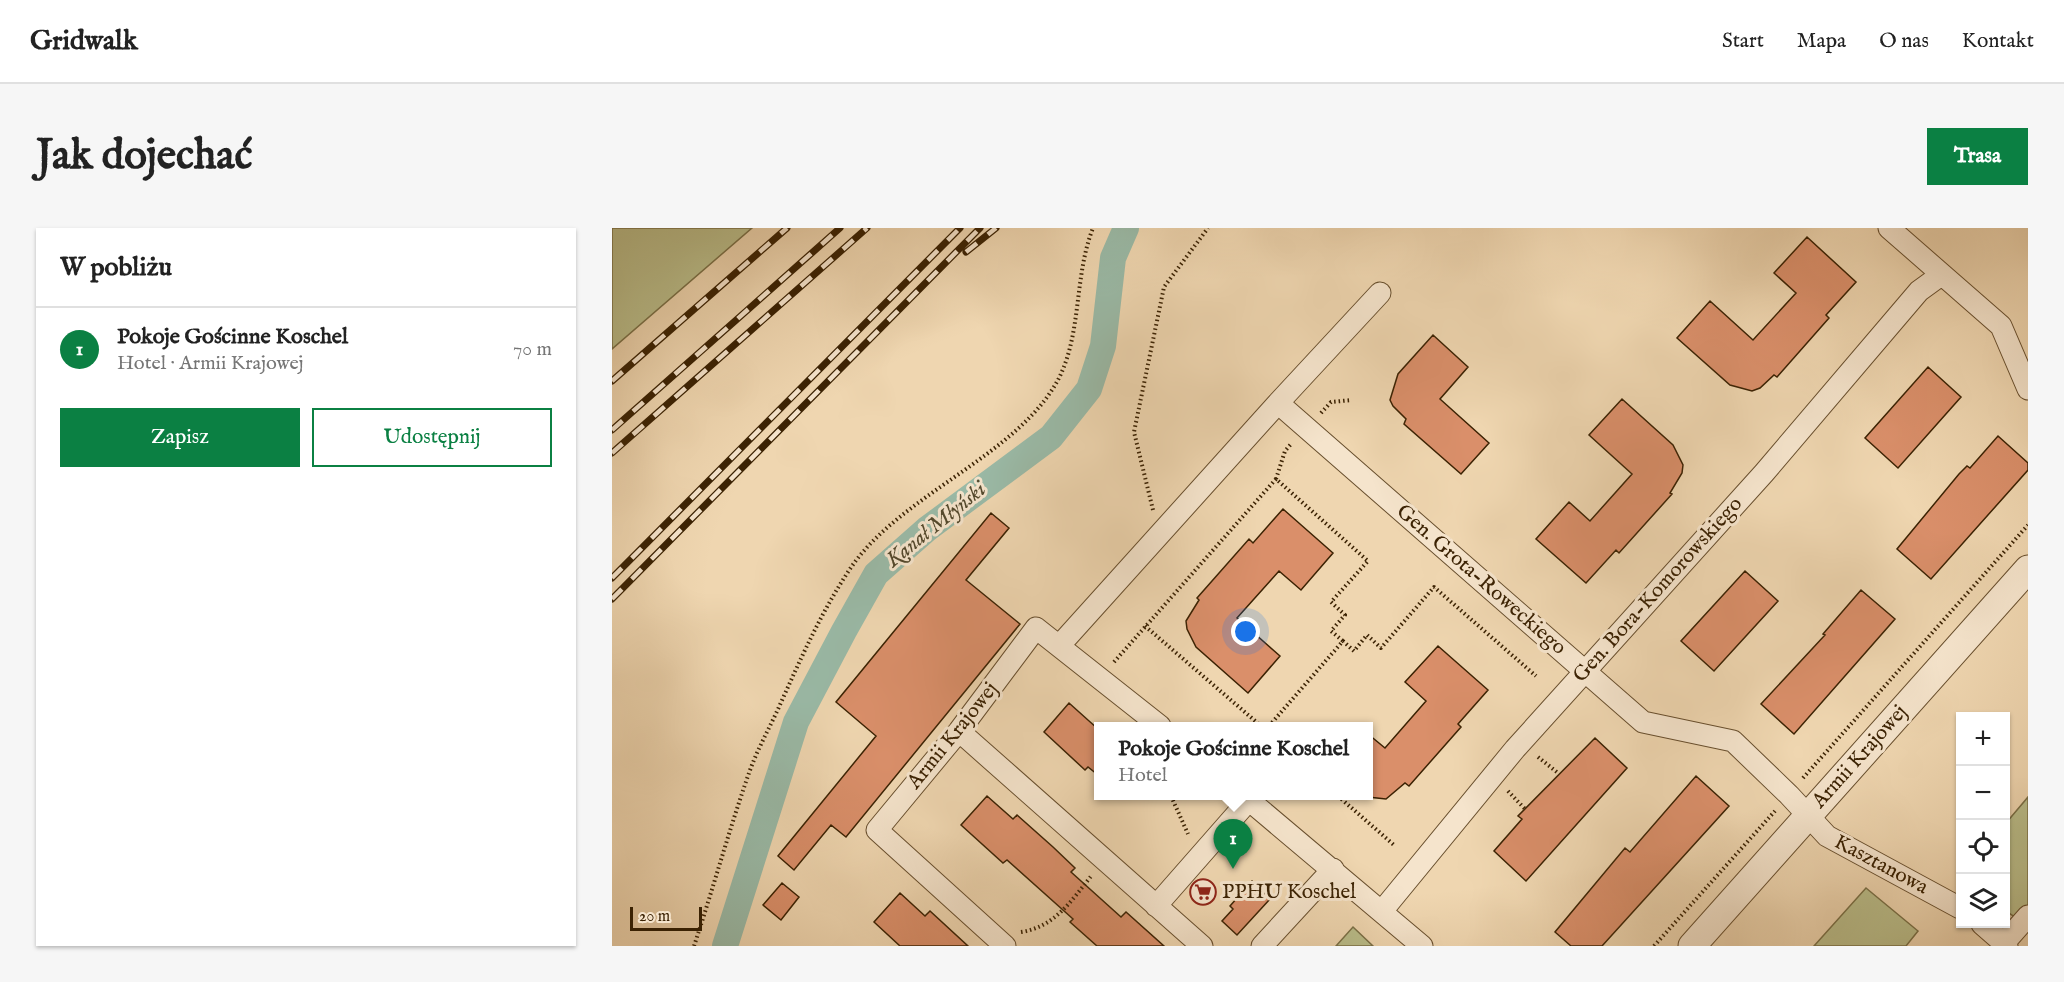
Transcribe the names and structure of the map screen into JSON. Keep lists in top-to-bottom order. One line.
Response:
{"streets":{"street":["Gen. Grota-Roweckiego","Gen. Bora-Komorowskiego","Armii Krajowej","Kasztanowa"]},"crossings":[["Gen. Grota-Roweckiego","Gen. Bora-Komorowskiego"],["Gen. Grota-Roweckiego","Armii Krajowej"],["Gen. Grota-Roweckiego","Kasztanowa"],["Armii Krajowej","Kasztanowa"]],"water":["Kanał Młyński"],"places":{"supermarket":["PPHU Koschel"]},"scale_bar":"20 m","page":{"header":"Gridwalk","nav":["Start","Mapa","O nas","Kontakt"],"buttons":["Trasa",["Zapisz","Udostępnij"]],"title":"Jak dojechać","heading":"W pobliżu","list":[{"mark":"1","name":"Pokoje Gościnne Koschel","note":"Hotel · Armii Krajowej","value":"70 m"}],"map_buttons":["+","−"],"popup":["Pokoje Gościnne Koschel","Hotel"],"pins":"1","scale":"20 m"}}
